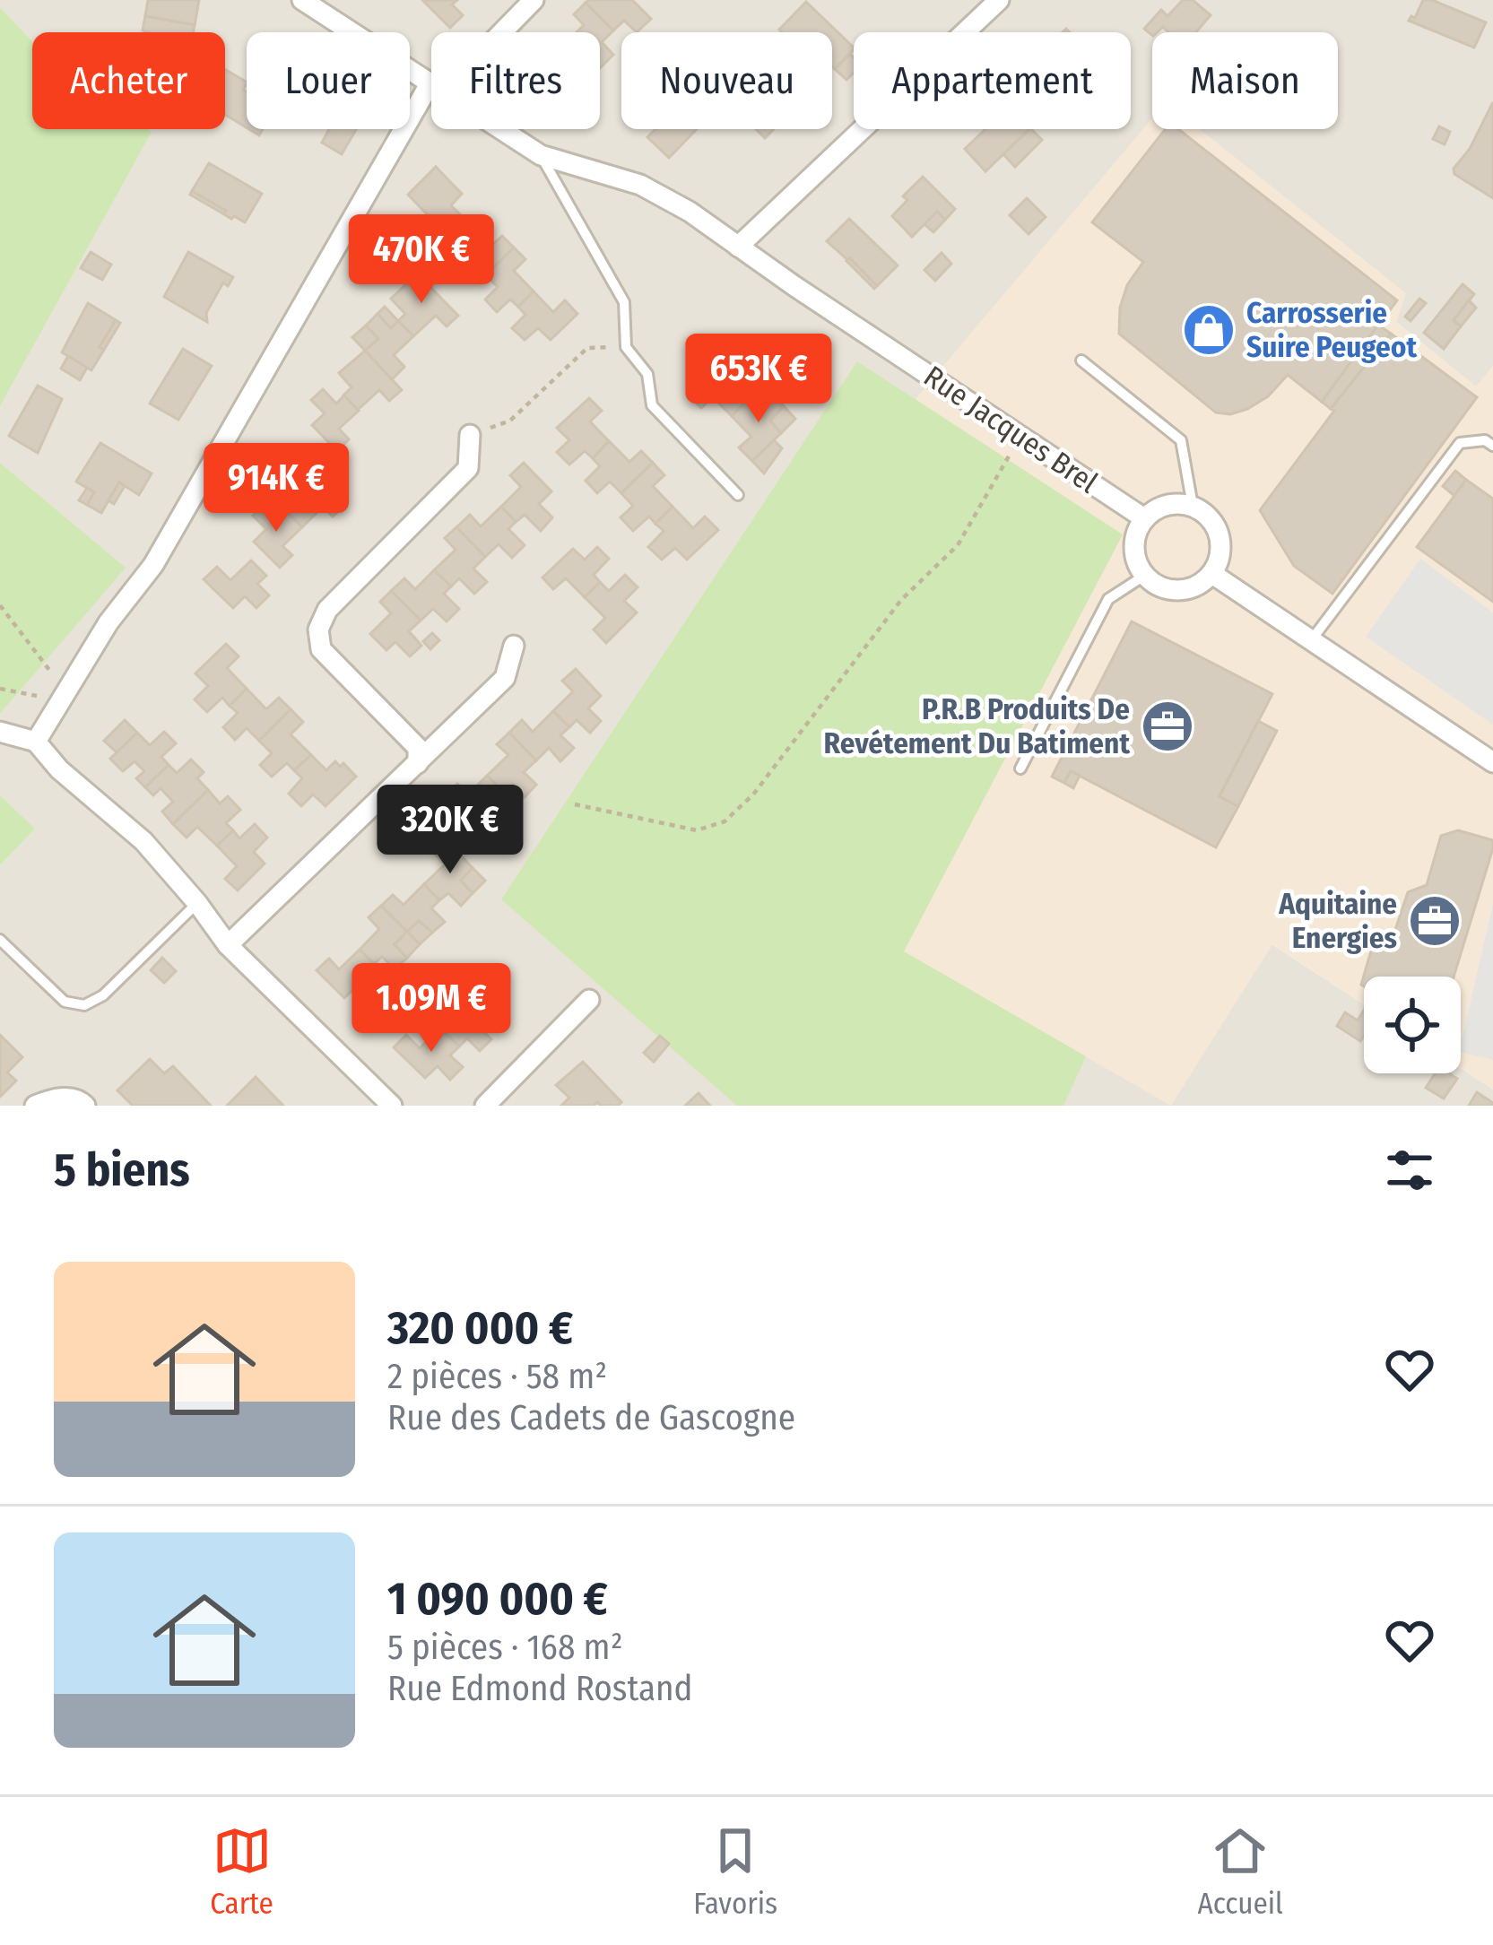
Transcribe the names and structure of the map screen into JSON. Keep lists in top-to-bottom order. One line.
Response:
{"streets":{"street":["Rue Jacques Brel"]},"places":{"shop":["Carrosserie Suire Peugeot"],"office":["P.R.B Produits De Revétement Du Batiment","Aquitaine Energies"]},"page":{"chip":["Acheter","Louer","Filtres","Nouveau","Appartement","Maison"],"price":["470K €","653K €","914K €","320K €","1.09M €"],"heading":"5 biens","list":[{"name":"320 000 €","note":"2 pièces · 58 m² · Rue des Cadets de Gascogne"},{"name":"1 090 000 €","note":"5 pièces · 168 m² · Rue Edmond Rostand"}],"tabs":["Carte","Favoris","Accueil"]}}
